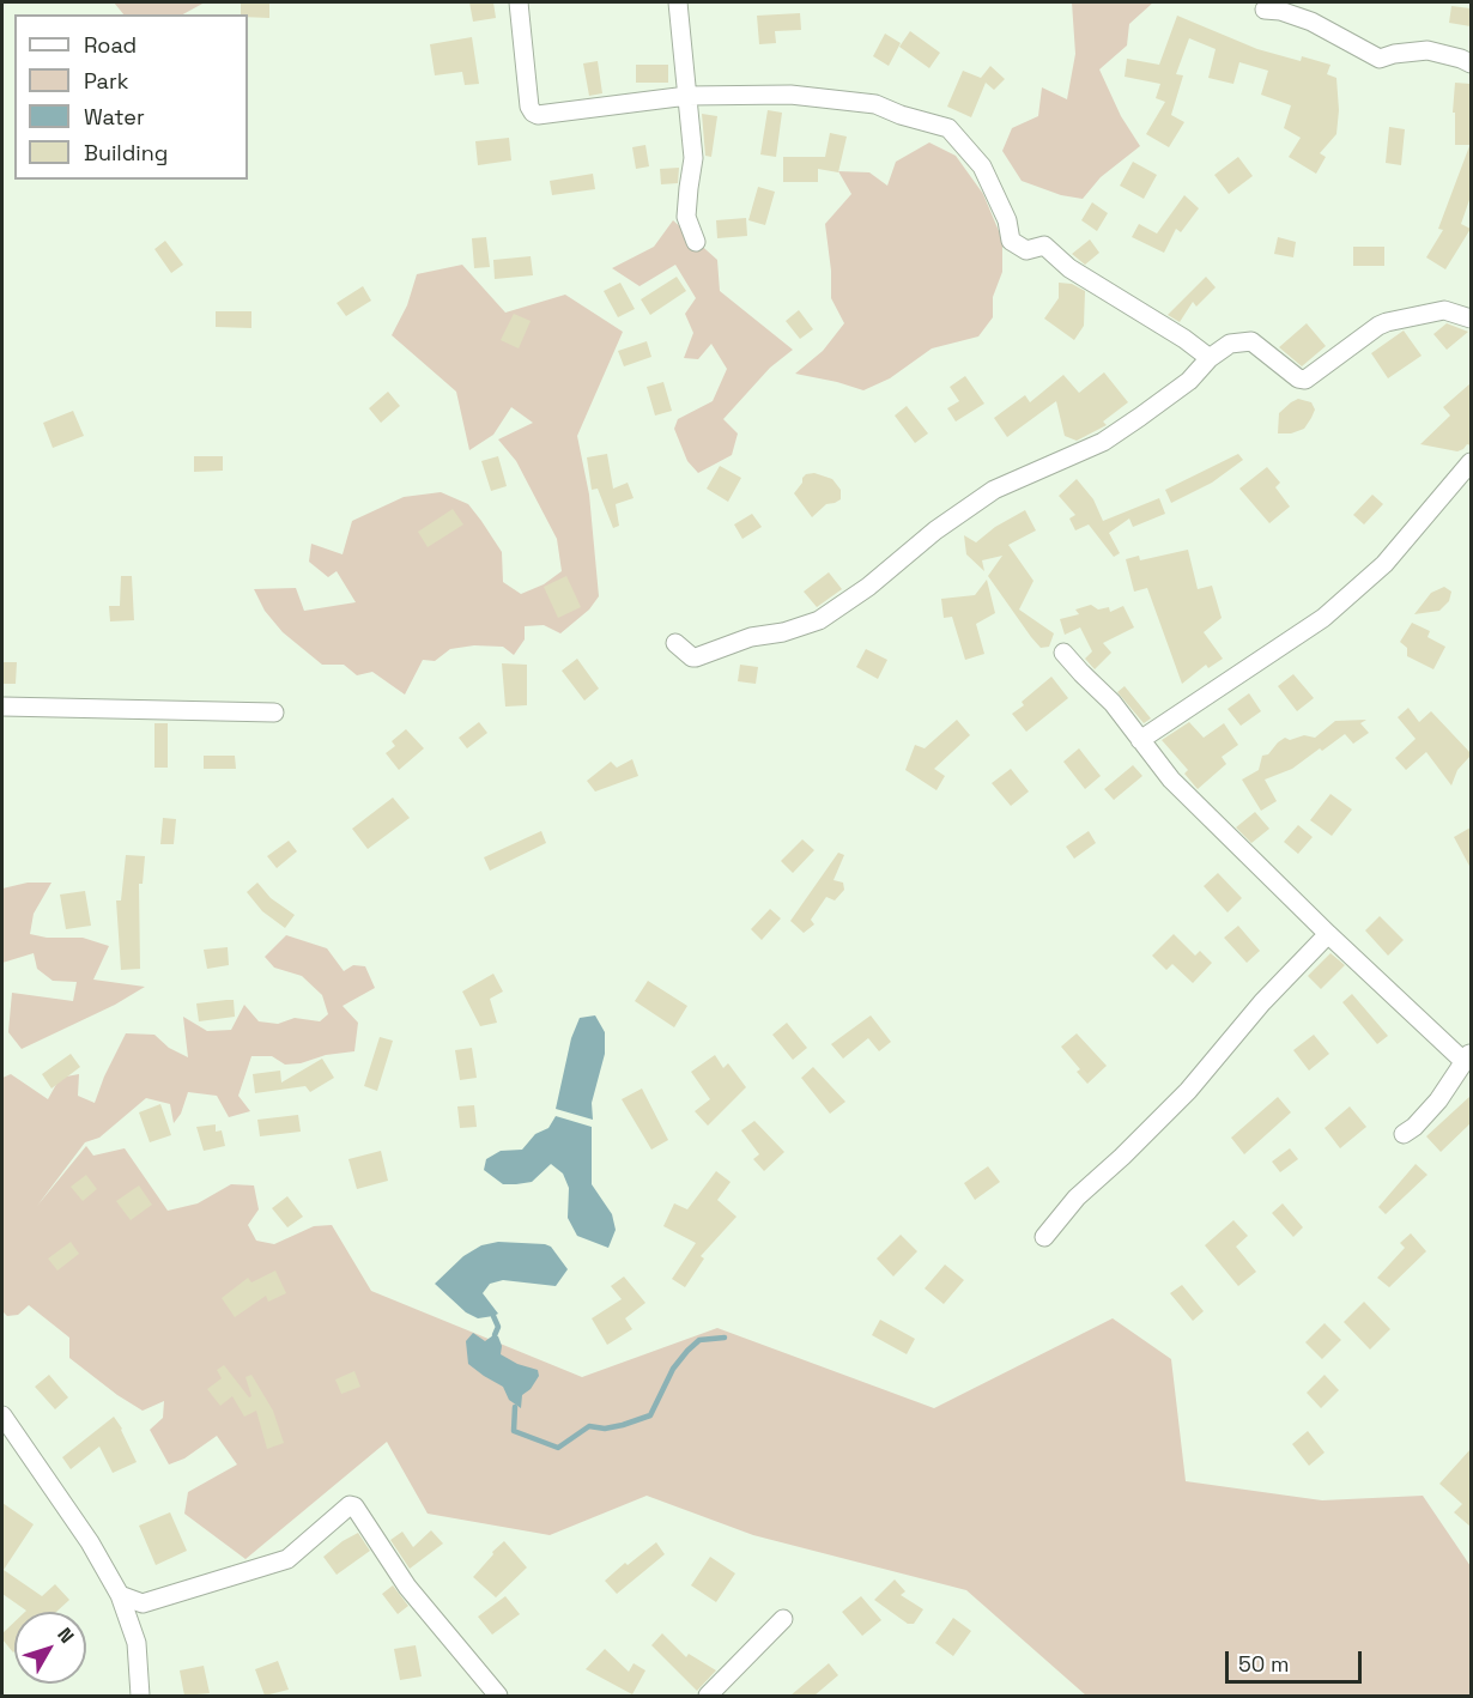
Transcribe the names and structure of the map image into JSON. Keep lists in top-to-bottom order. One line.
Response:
{"legend":["Road","Park","Water","Building"],"scale_bar":"50 m","north":"top right"}
